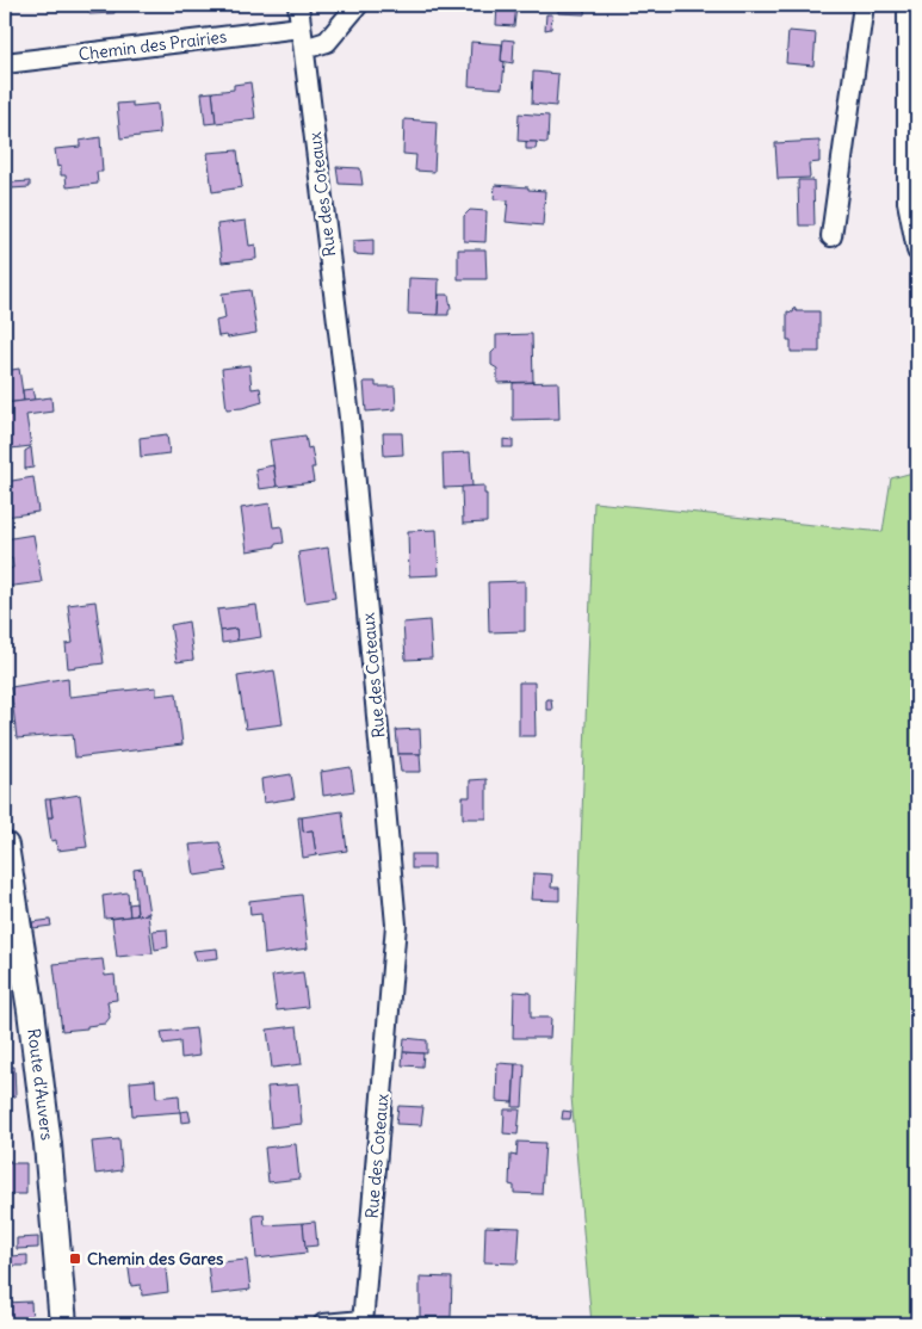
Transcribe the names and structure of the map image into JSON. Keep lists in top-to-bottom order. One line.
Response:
{"streets":{"main road":["Route d'Auvers"],"street":["Chemin des Prairies","Rue des Coteaux"]},"crossings":[["Chemin des Prairies","Rue des Coteaux"]],"places":{"transit":["Chemin des Gares"]}}
